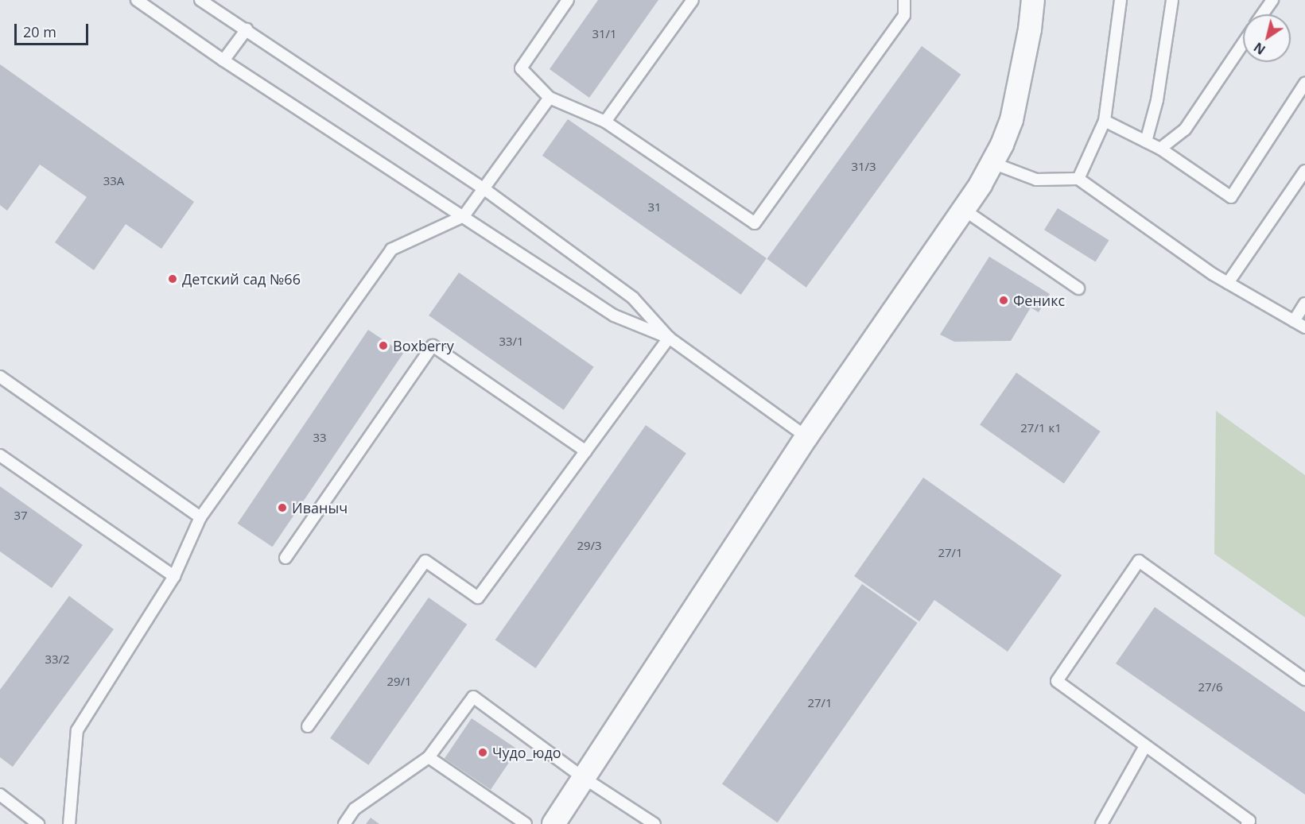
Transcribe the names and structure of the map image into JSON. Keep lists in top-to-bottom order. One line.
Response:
{"places":["Детский сад №66","Феникс","Boxberry","Иваныч","Чудо_юдо"],"house_numbers":["31/1","31/3","33А","31","33/1","27/1 к1","33","37","29/3","27/1","33/2","29/1","27/6","27/1"],"scale_bar":"20 m","north":"bottom left"}
